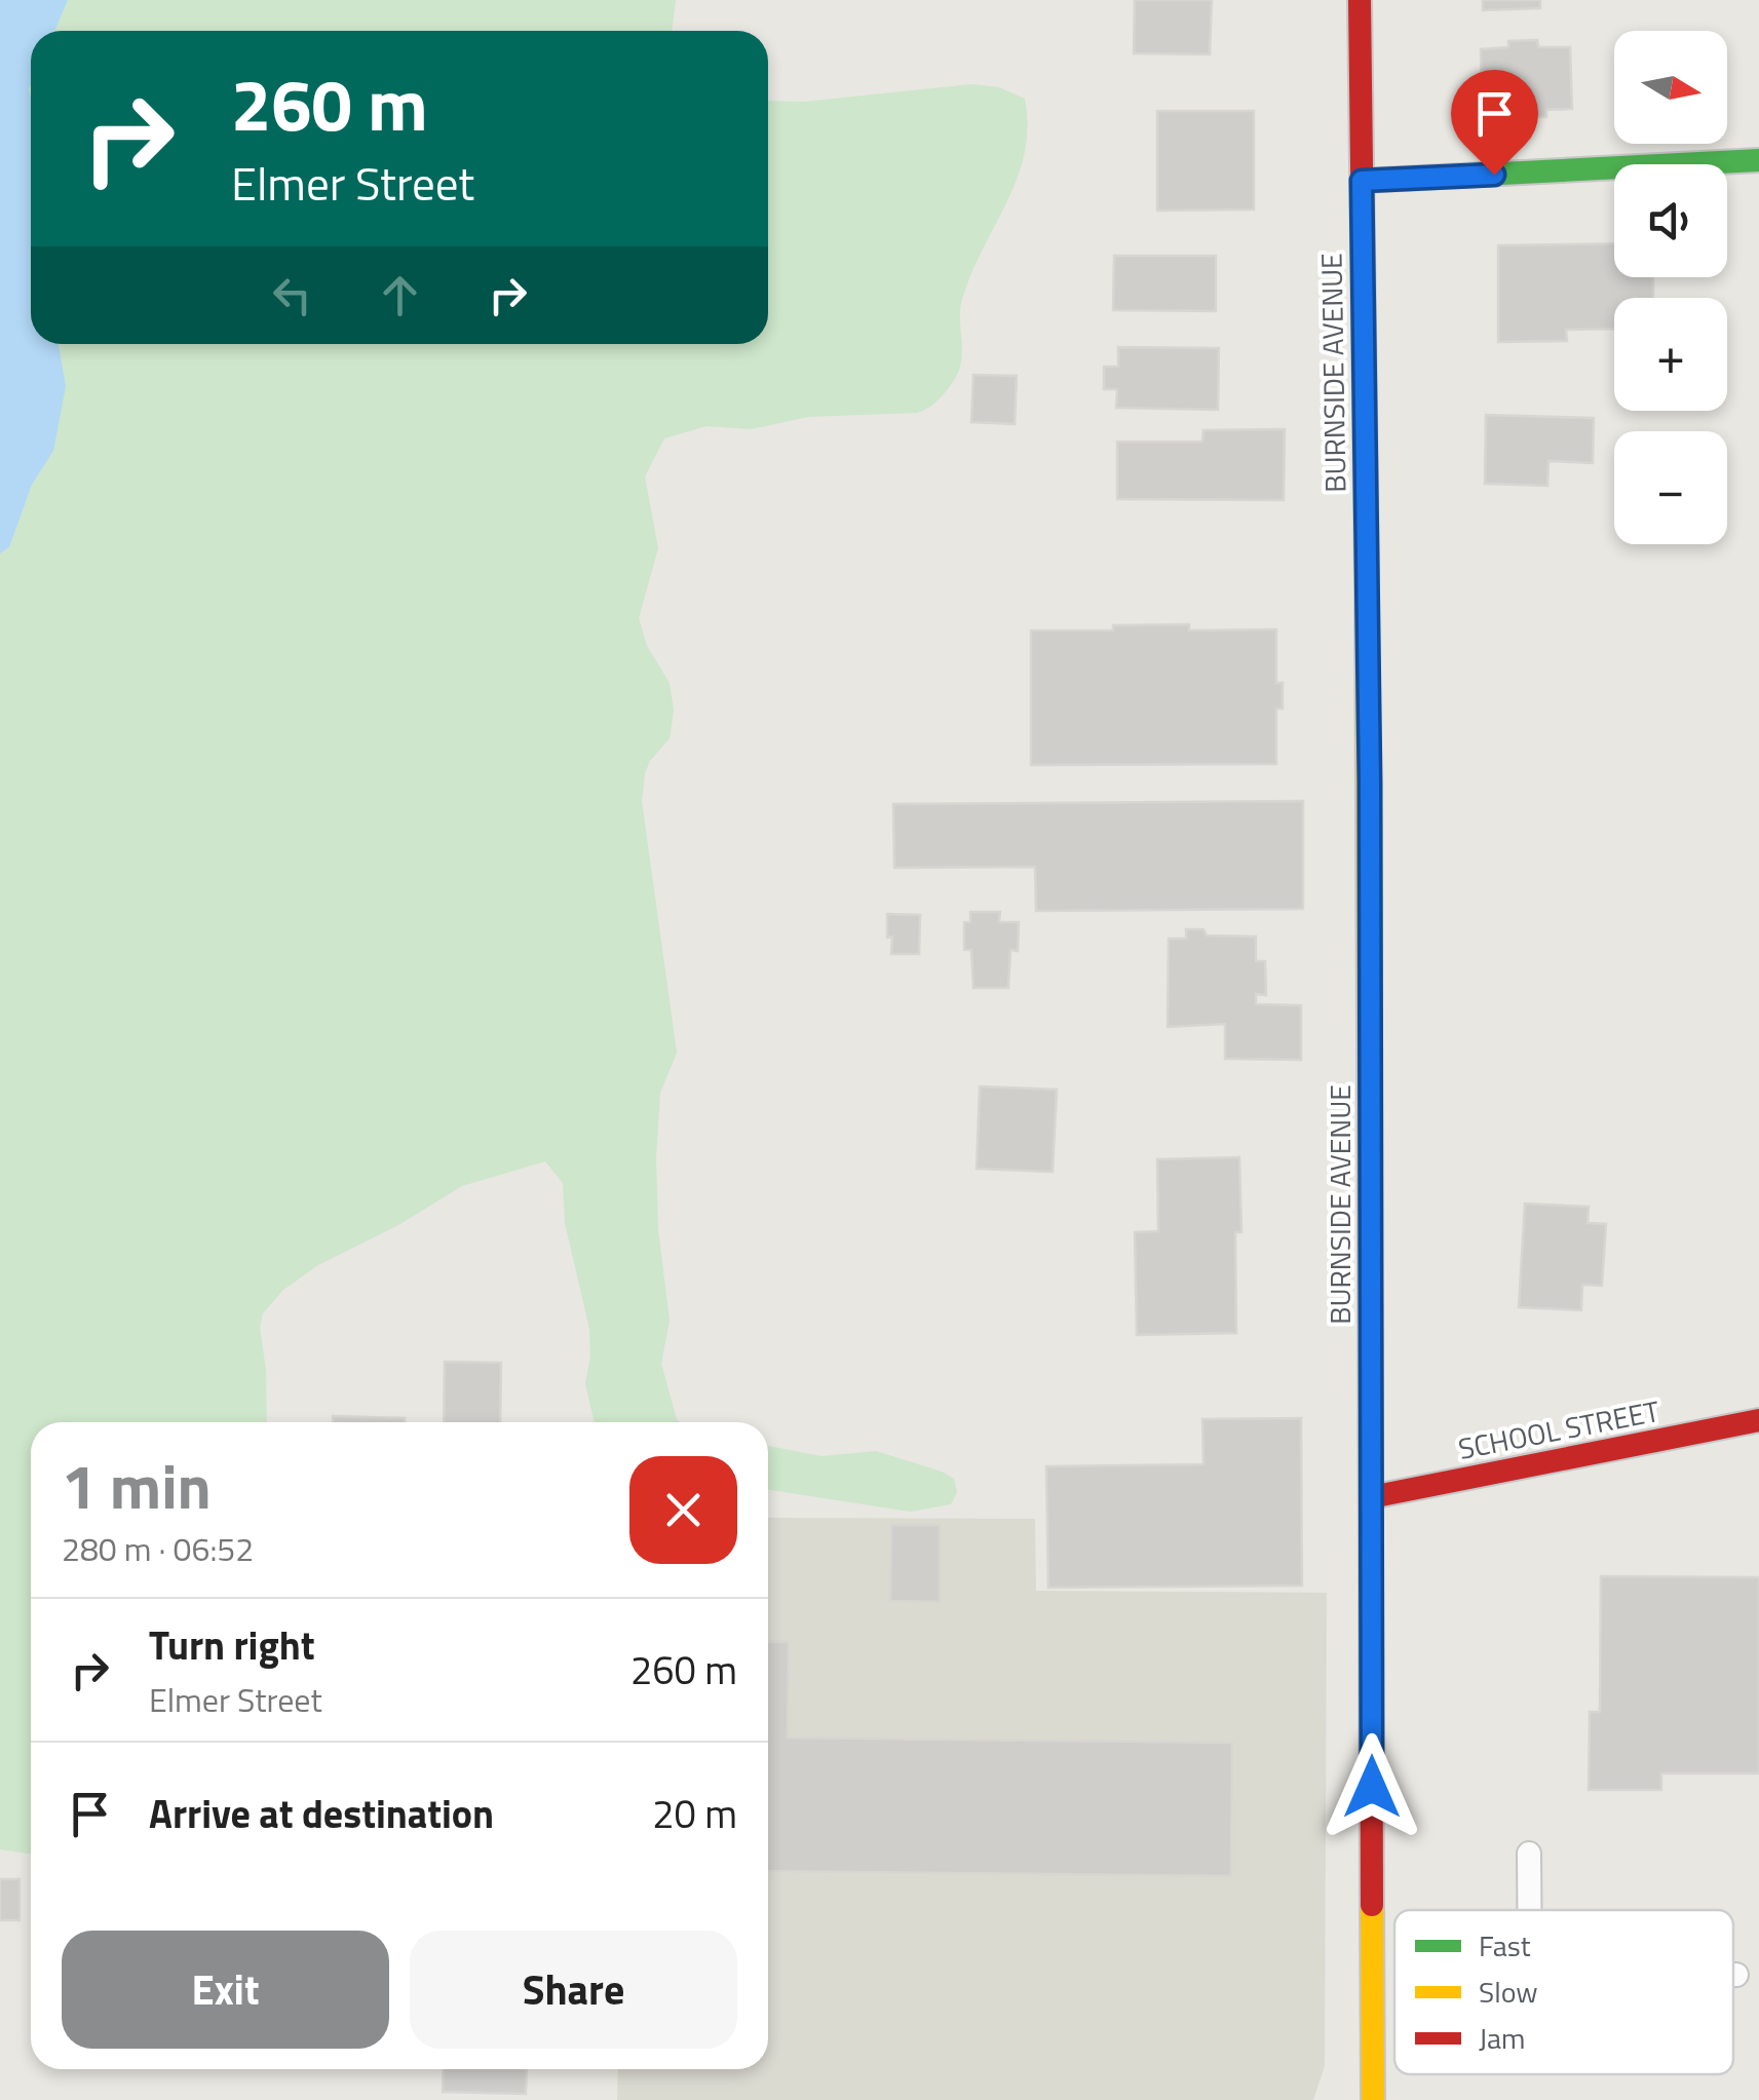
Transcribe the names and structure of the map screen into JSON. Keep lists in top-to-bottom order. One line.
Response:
{"streets":{"main road":["BURNSIDE AVENUE","SCHOOL STREET"]},"crossings":[["BURNSIDE AVENUE","SCHOOL STREET"]],"legend":["Fast","Slow","Jam"],"north":"right","page":{"map_buttons":["+","−"],"turn":["260 m","Elmer Street"],"heading":["1 min","280 m · 06:52"],"list":[{"name":"Turn right","note":"Elmer Street","value":"260 m"},{"name":"Arrive at destination","value":"20 m"}],"buttons":["Exit","Share"]}}
